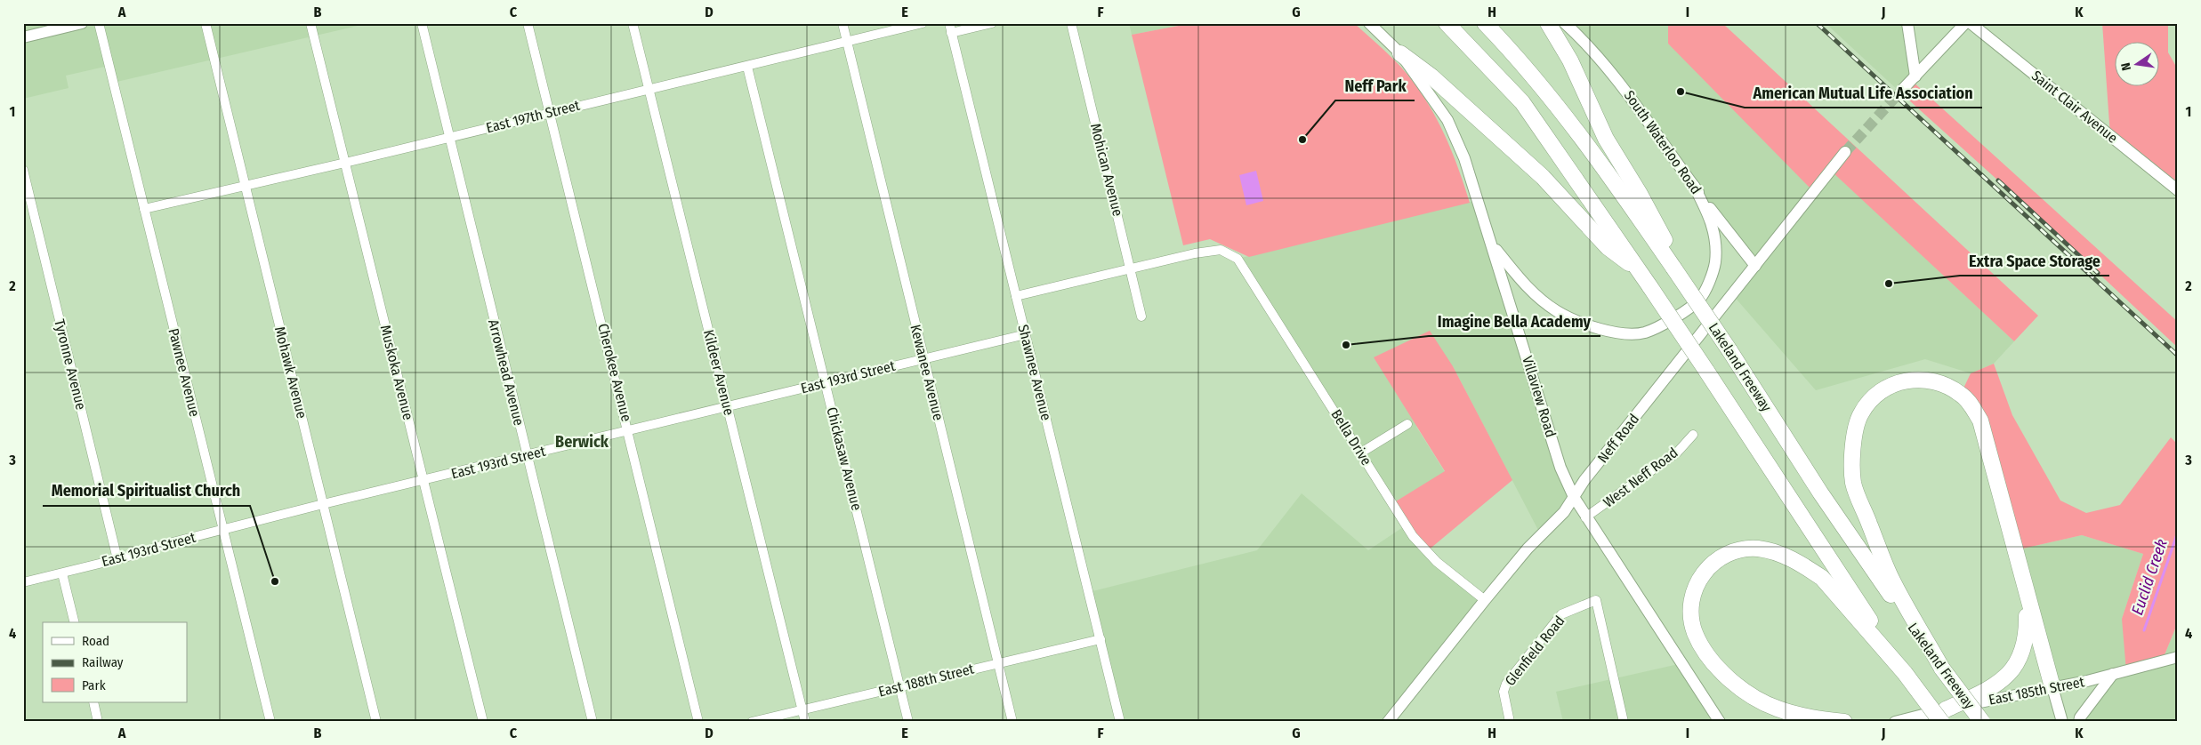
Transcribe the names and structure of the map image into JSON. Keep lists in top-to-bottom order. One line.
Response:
{"streets":{"highway":["Lakeland Freeway"],"street":["Saint Clair Avenue","East 197th Street","South Waterloo Road","Mohican Avenue","Tyronne Avenue","Pawnee Avenue","Mohawk Avenue","Muskoka Avenue","Arrowhead Avenue","Cherokee Avenue","Kildeer Avenue","Kewanee Avenue","Shawnee Avenue","East 193rd Street","Villaview Road","Bella Drive","Neff Road","Chickasaw Avenue","West Neff Road","Glenfield Road","East 188th Street","East 185th Street"]},"crossings":[["East 197th Street","Pawnee Avenue"],["East 197th Street","Mohawk Avenue"],["East 197th Street","Muskoka Avenue"],["East 197th Street","Arrowhead Avenue"],["East 197th Street","Cherokee Avenue"],["East 197th Street","Kildeer Avenue"],["East 197th Street","Kewanee Avenue"],["East 197th Street","Chickasaw Avenue"],["South Waterloo Road","Neff Road"],["Mohican Avenue","Bella Drive"],["Tyronne Avenue","East 193rd Street"],["Lakeland Freeway","East 185th Street"],["Pawnee Avenue","East 193rd Street"],["Mohawk Avenue","East 193rd Street"],["Muskoka Avenue","East 193rd Street"],["Arrowhead Avenue","East 193rd Street"],["Cherokee Avenue","East 193rd Street"],["Kildeer Avenue","East 193rd Street"],["Kildeer Avenue","East 188th Street"],["Kewanee Avenue","East 193rd Street"],["Kewanee Avenue","East 188th Street"],["Shawnee Avenue","East 193rd Street"],["Shawnee Avenue","East 188th Street"],["East 193rd Street","Chickasaw Avenue"],["Villaview Road","Neff Road"],["Villaview Road","West Neff Road"],["Bella Drive","Neff Road"],["Chickasaw Avenue","East 188th Street"]],"districts":["Berwick"],"water":["Euclid Creek"],"places":["American Mutual Life Association","Neff Park","Extra Space Storage","Imagine Bella Academy","Memorial Spiritualist Church"],"legend":["Road","Railway","Park"],"north":"left","grid":{"columns":["A","B","C","D","E","F","G","H","I","J","K"],"rows":["1","2","3","4"]}}
